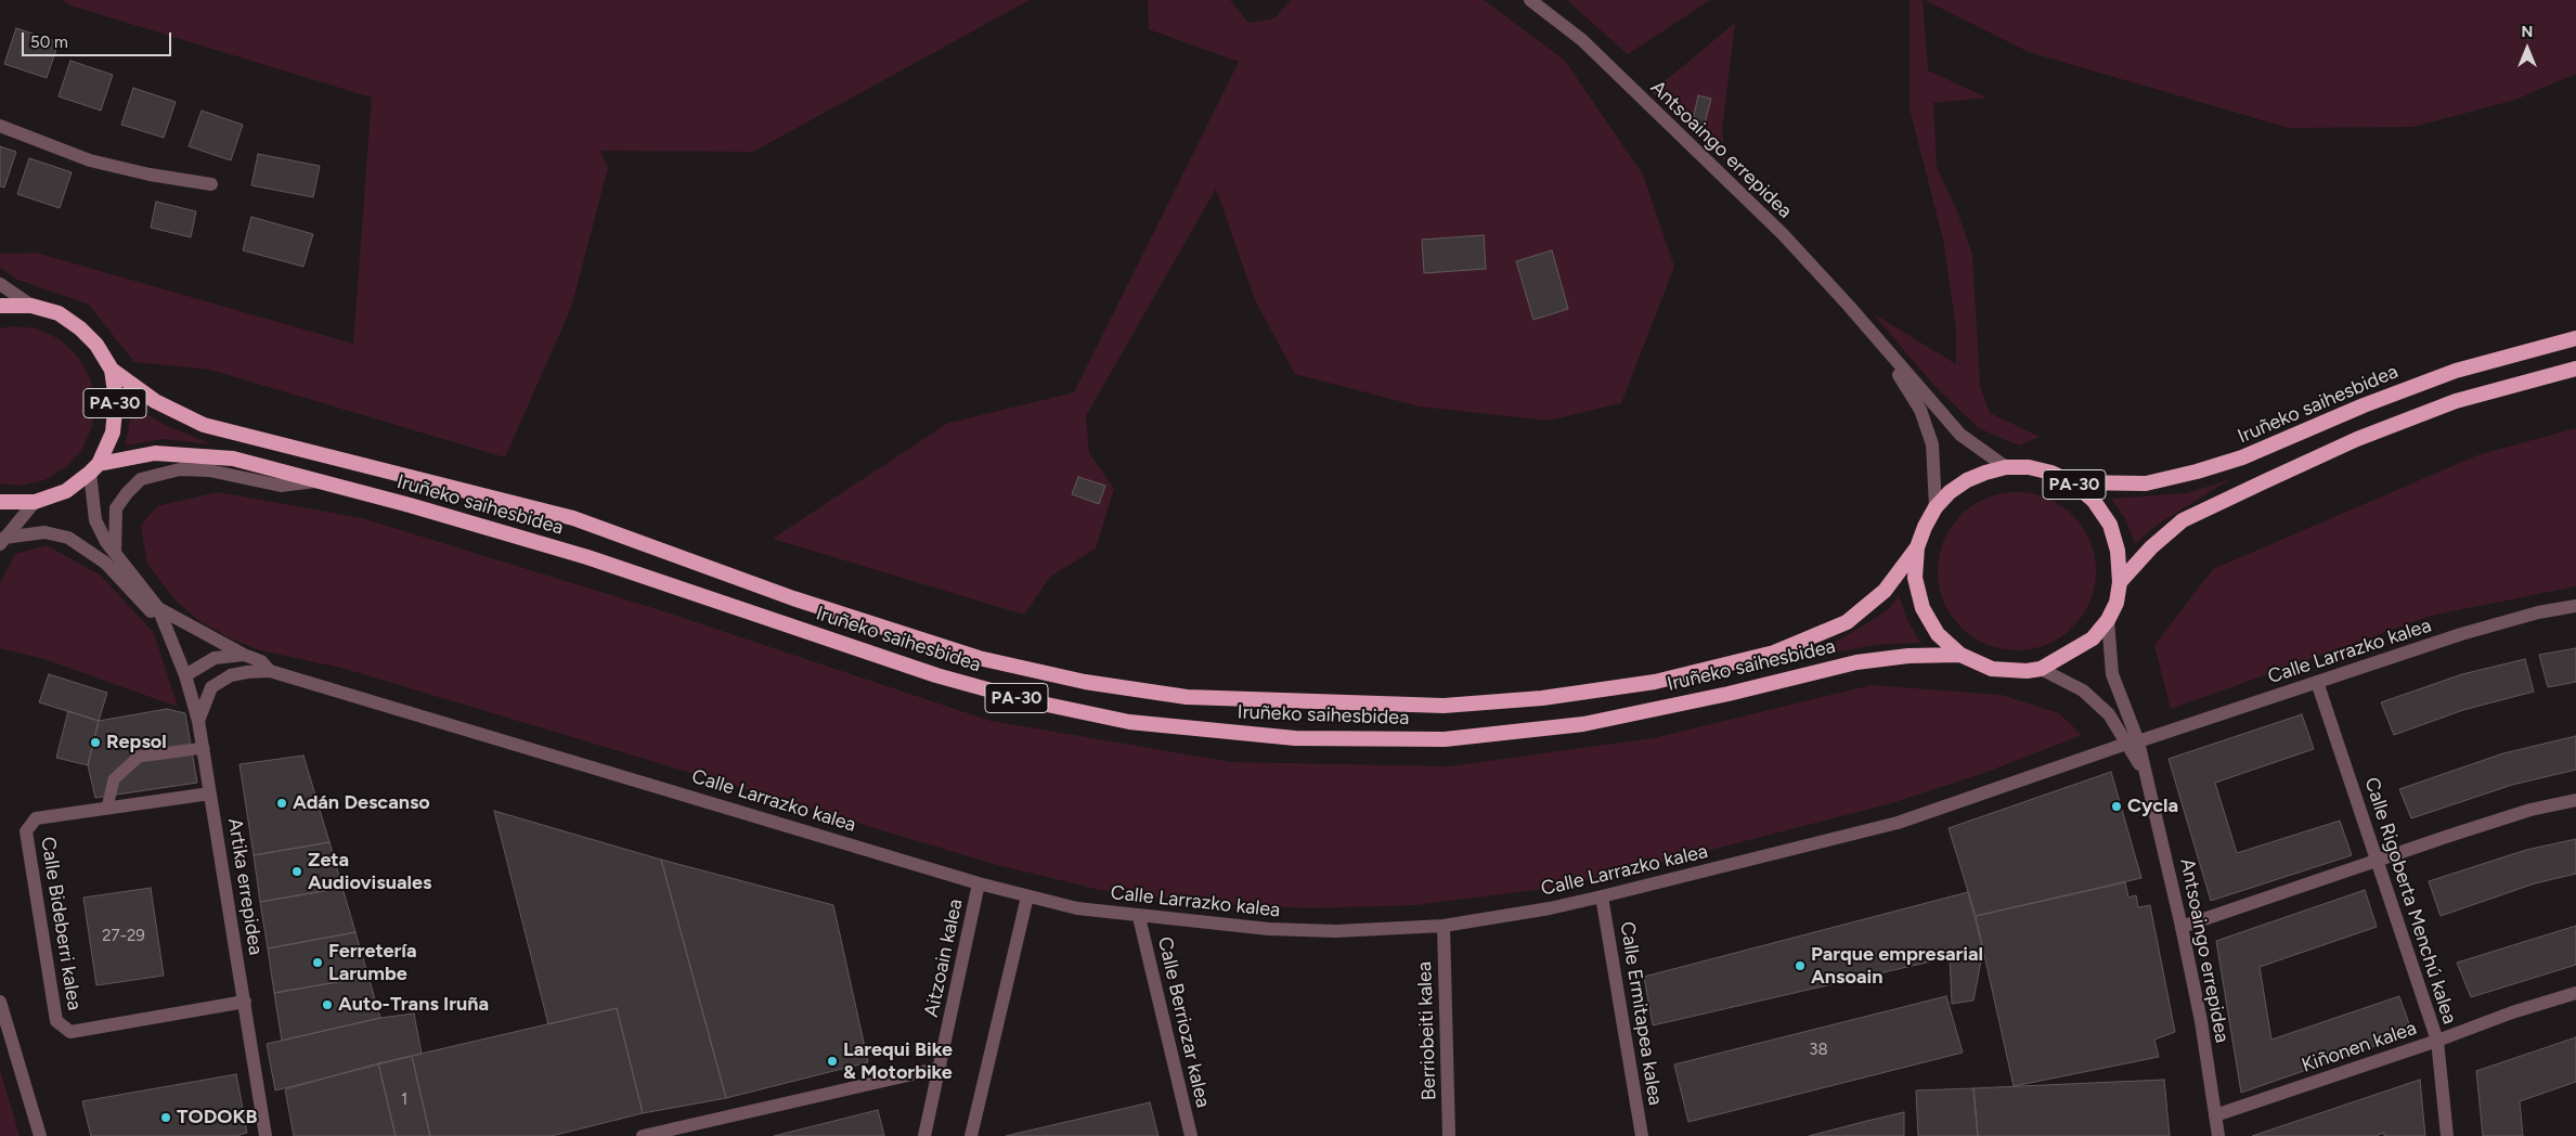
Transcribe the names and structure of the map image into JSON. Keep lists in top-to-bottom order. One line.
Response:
{"streets":{"highway":["PA-30","Iruñeko saihesbidea"],"street":["Antsoaingo errepidea","Calle Larrazko kalea","Artika errepidea","Calle Rigoberta Menchú kalea","Calle Bideberri kalea","Aitzoain kalea","Calle Ermitapea kalea","Calle Berriozar kalea","Berriobeiti kalea","Kiñonen kalea"]},"crossings":[["Antsoaingo errepidea","PA-30"],["Antsoaingo errepidea","Calle Larrazko kalea"],["Antsoaingo errepidea","Kiñonen kalea"],["PA-30","Iruñeko saihesbidea"],["PA-30","Artika errepidea"],["Iruñeko saihesbidea","Artika errepidea"],["Calle Larrazko kalea","Artika errepidea"],["Calle Larrazko kalea","Calle Rigoberta Menchú kalea"],["Calle Larrazko kalea","Aitzoain kalea"],["Calle Larrazko kalea","Calle Ermitapea kalea"],["Calle Larrazko kalea","Calle Berriozar kalea"],["Calle Larrazko kalea","Berriobeiti kalea"],["Artika errepidea","Calle Bideberri kalea"],["Calle Rigoberta Menchú kalea","Kiñonen kalea"]],"places":["Repsol","Adán Descanso","Cycla","Zeta Audiovisuales","Ferretería Larumbe","Parque empresarial Ansoain","Auto-Trans Iruña","Larequi Bike & Motorbike","TODOKB"],"house_numbers":["27-29","38","1"],"scale_bar":"50 m","north":"top"}
